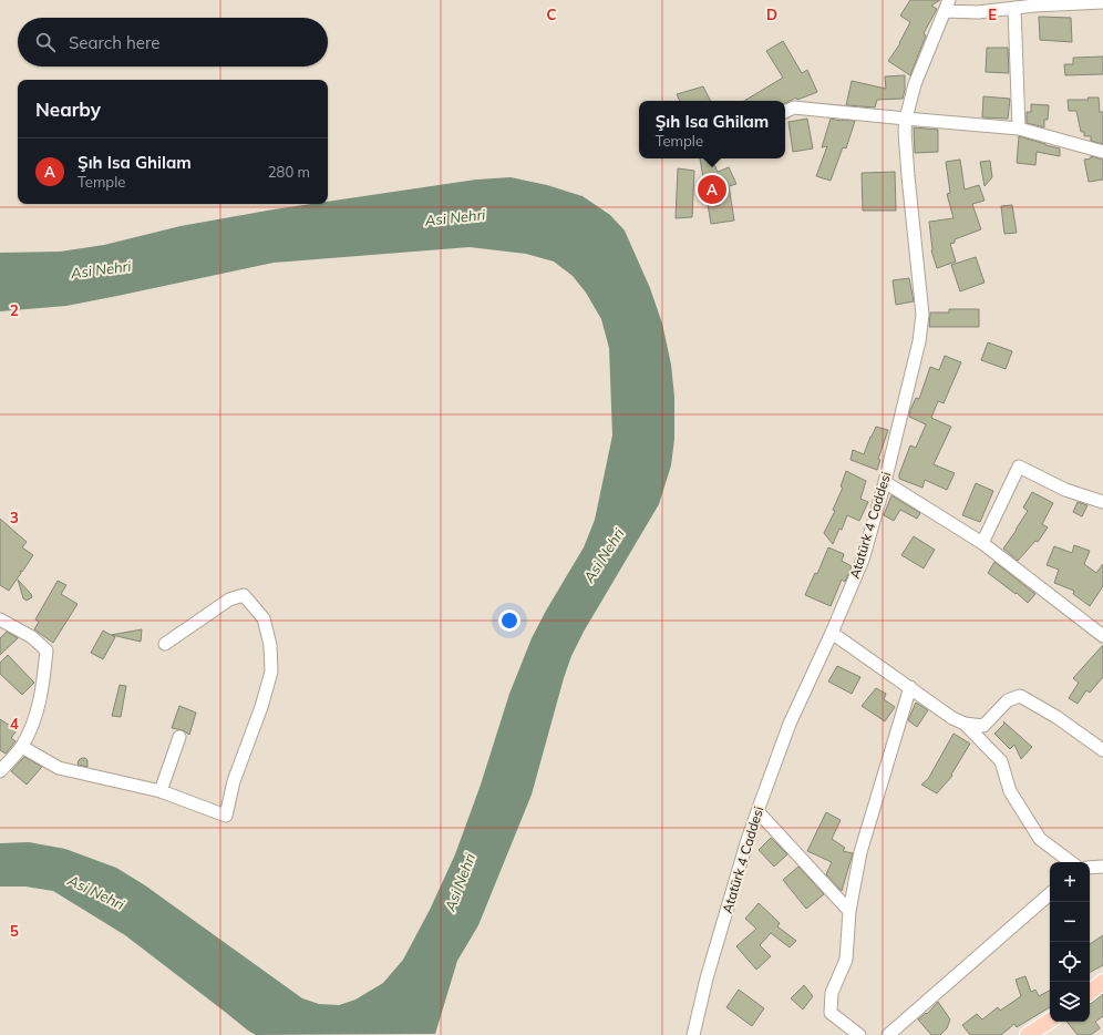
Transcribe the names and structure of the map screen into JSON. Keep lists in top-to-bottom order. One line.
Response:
{"streets":{"street":["Atatürk 4 Caddesi"]},"water":["Asi Nehri"],"page":{"search":"Search here","heading":"Nearby","popup":["Şıh Isa Ghilam","Temple"],"list":[{"mark":"A","name":"Şıh Isa Ghilam","note":"Temple","value":"280 m"}],"pins":"A","map_buttons":["+","−"]},"grid":{"columns":["C","D","E"],"rows":["2","3","4","5"]}}
